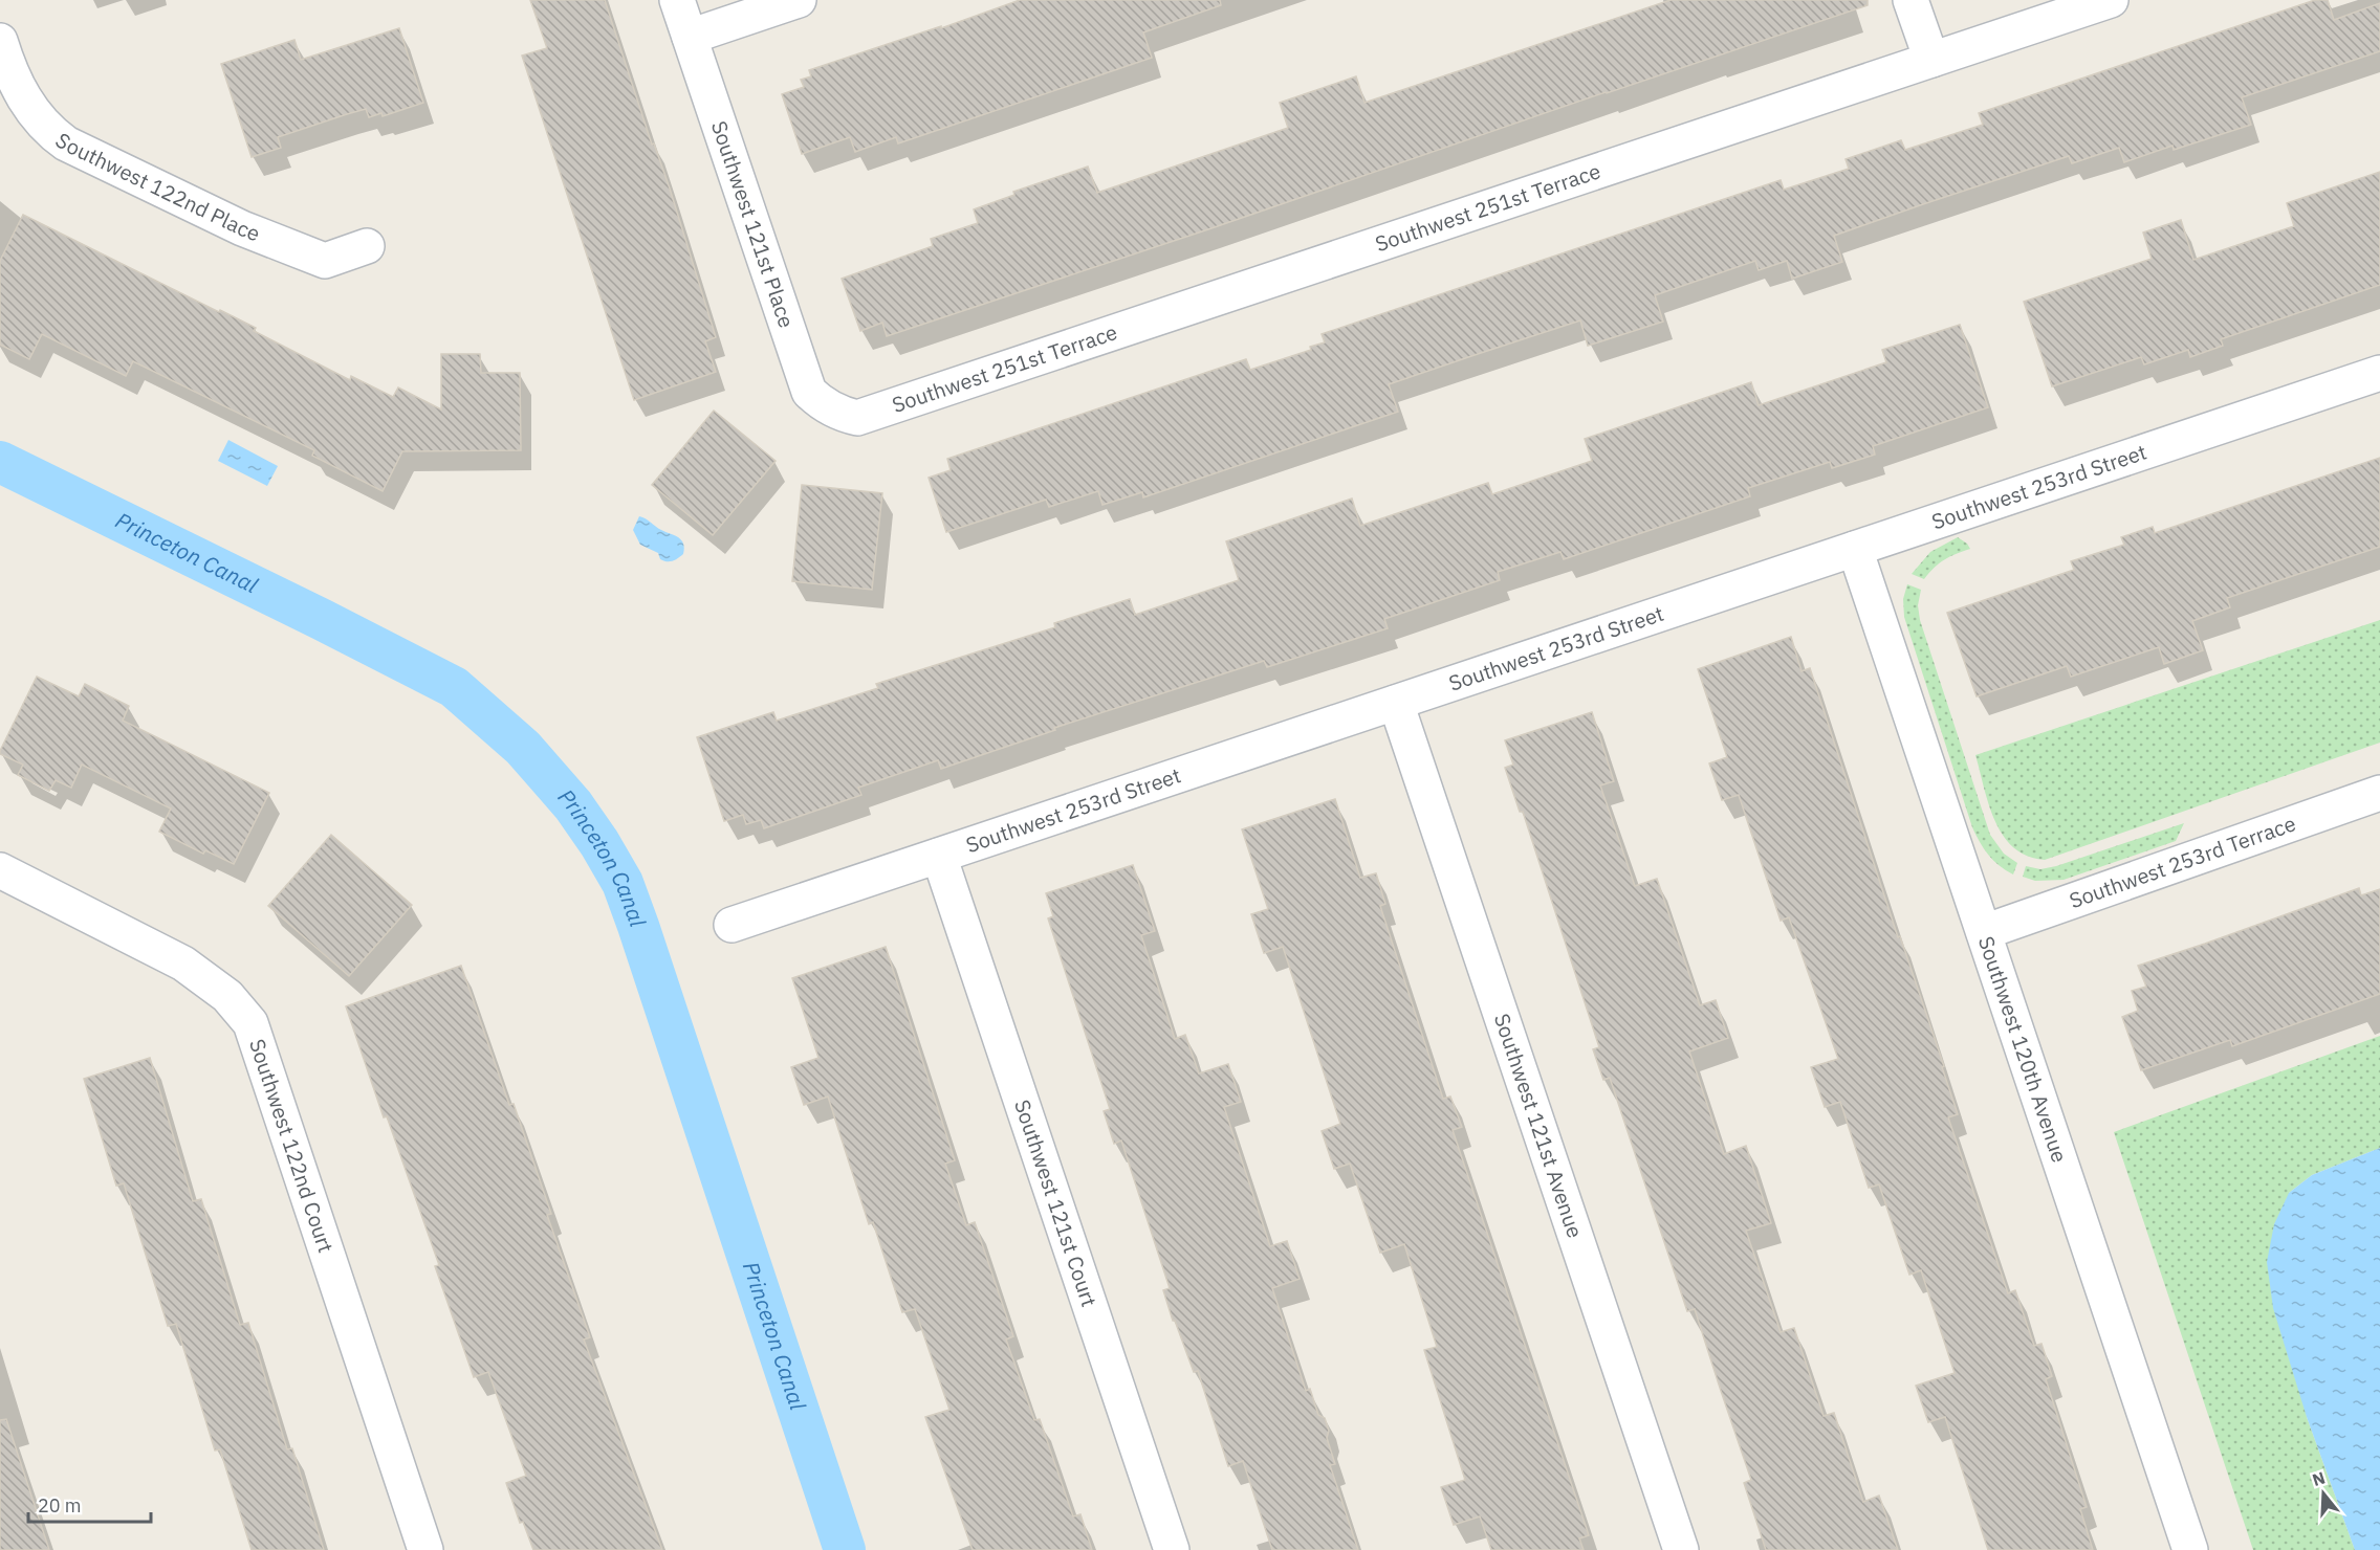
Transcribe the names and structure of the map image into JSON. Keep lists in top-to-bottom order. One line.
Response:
{"streets":{"street":["Southwest 122nd Place","Southwest 251st Terrace","Southwest 121st Place","Southwest 253rd Street","Southwest 253rd Terrace","Southwest 120th Avenue","Southwest 121st Avenue","Southwest 122nd Court","Southwest 121st Court"]},"crossings":[["Southwest 251st Terrace","Southwest 121st Place"],["Southwest 253rd Street","Southwest 120th Avenue"],["Southwest 253rd Street","Southwest 121st Avenue"],["Southwest 253rd Street","Southwest 121st Court"],["Southwest 253rd Terrace","Southwest 120th Avenue"]],"water":["Princeton Canal"],"scale_bar":"20 m","north":"top"}
